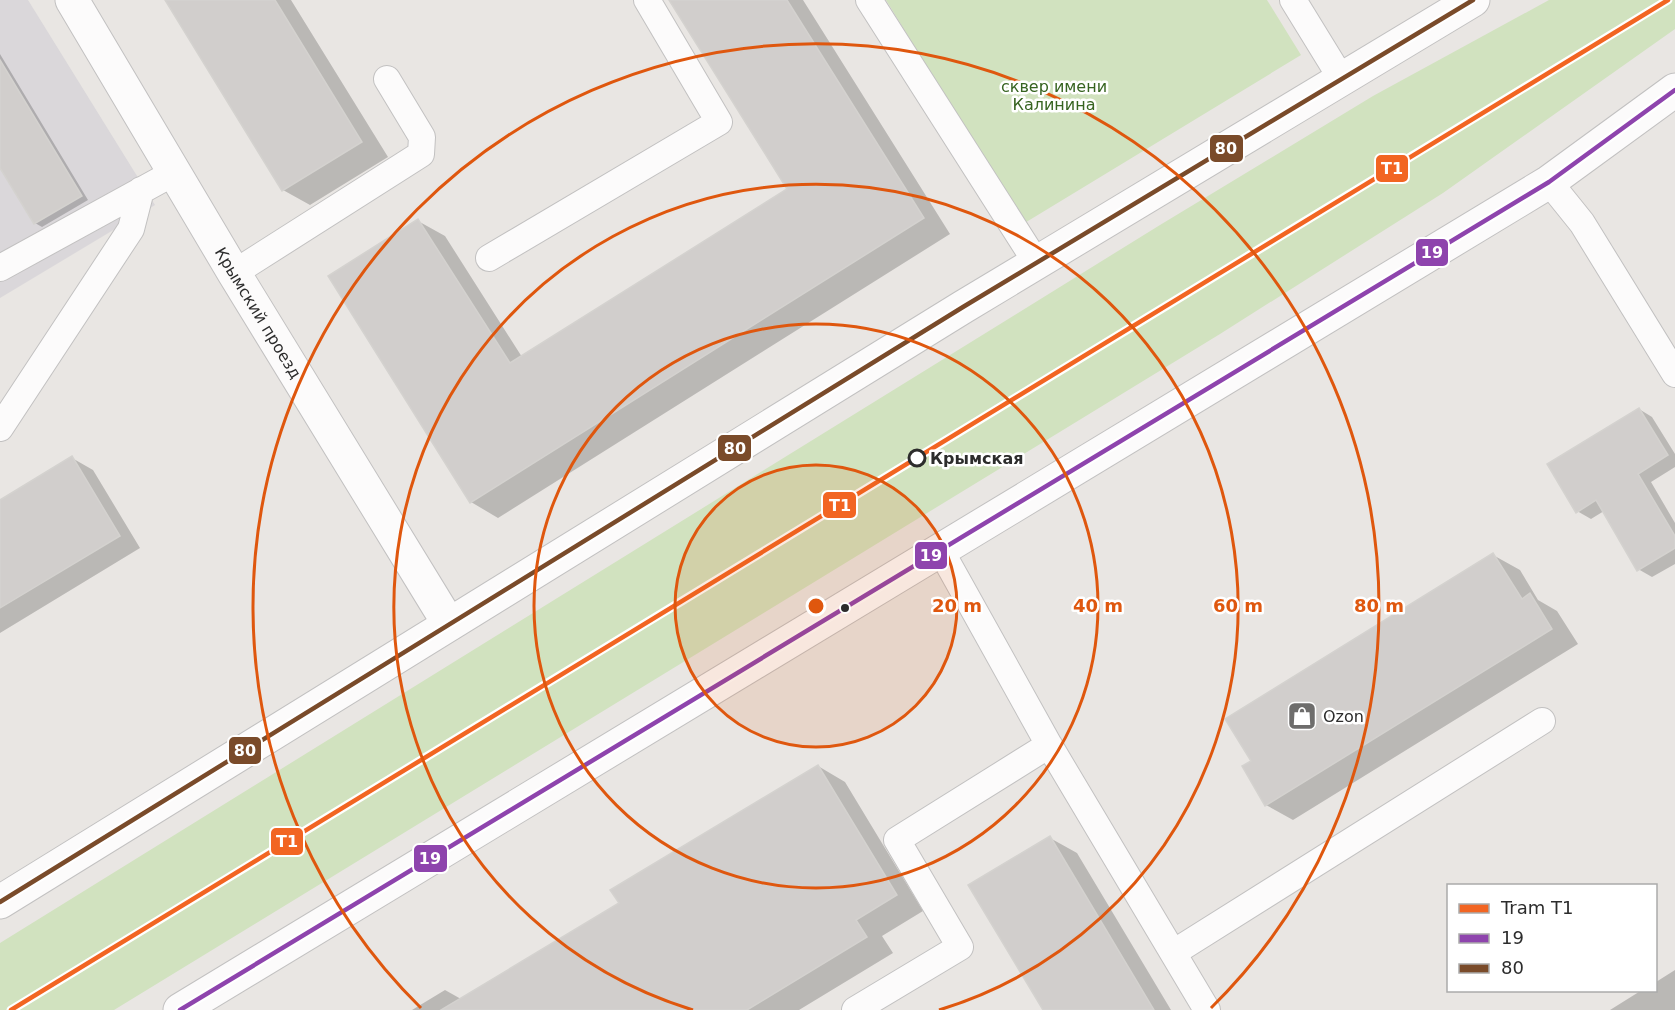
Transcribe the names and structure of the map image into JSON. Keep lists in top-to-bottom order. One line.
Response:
{"streets":{"main road":["Крымский проезд"]},"parks":["сквер имени Калинина"],"places":{"other":["Крымская"],"shop":["Ozon"]},"lines":["tram line T1","transit line 80","transit line 19"],"legend":["Tram T1","19","80"],"rings":["20 m","40 m","60 m","80 m"]}
